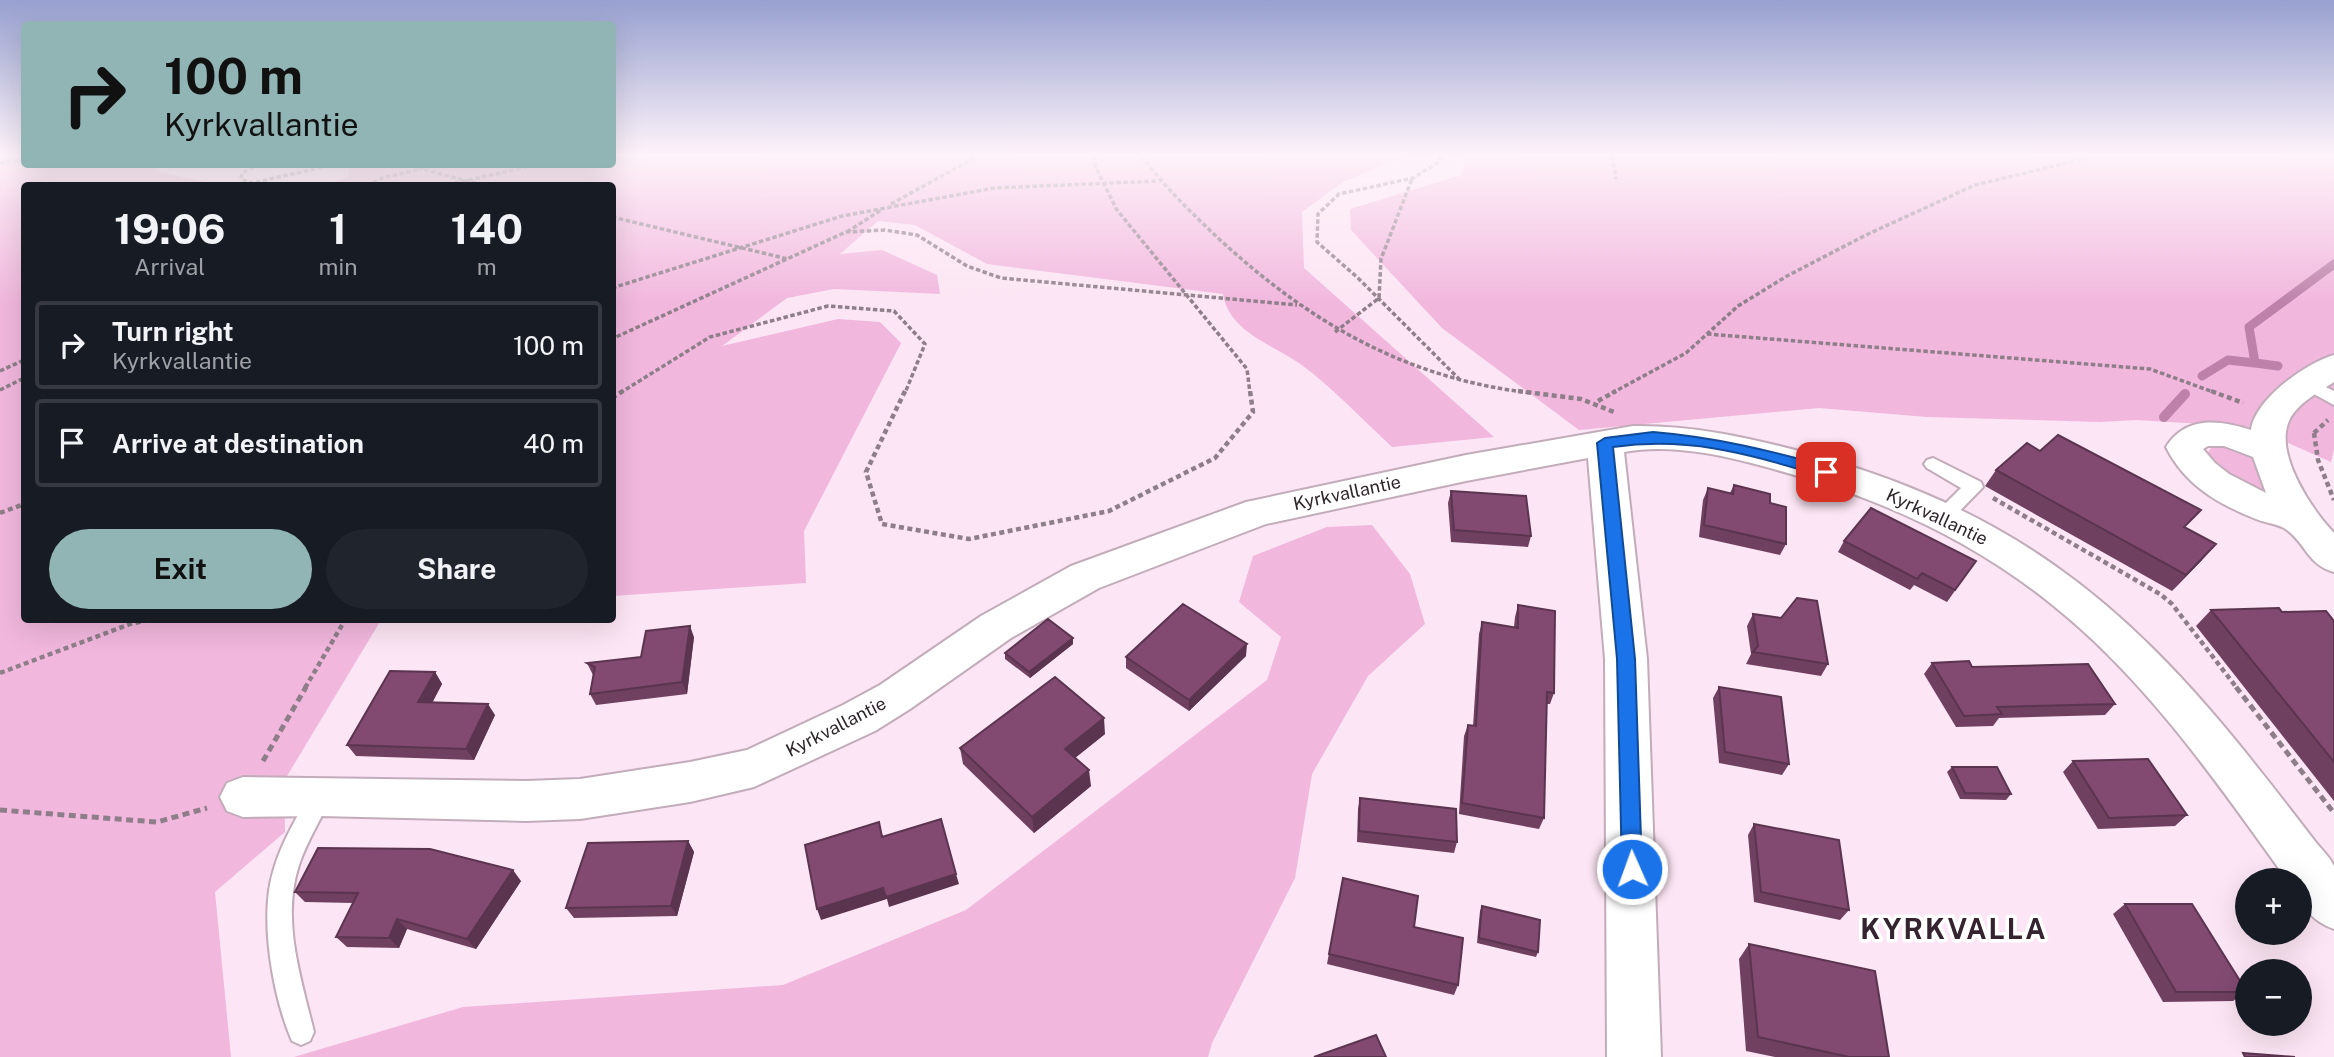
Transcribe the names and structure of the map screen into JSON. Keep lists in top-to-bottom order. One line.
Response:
{"streets":{"street":["Kyrkvallantie"]},"districts":["KYRKVALLA"],"page":{"turn":["100 m","Kyrkvallantie"],"eta":["19:06","Arrival","1","min","140","m"],"list":[{"name":"Turn right","note":"Kyrkvallantie","value":"100 m"},{"name":"Arrive at destination","value":"40 m"}],"buttons":["Exit","Share"],"map_buttons":["+","−"]}}
